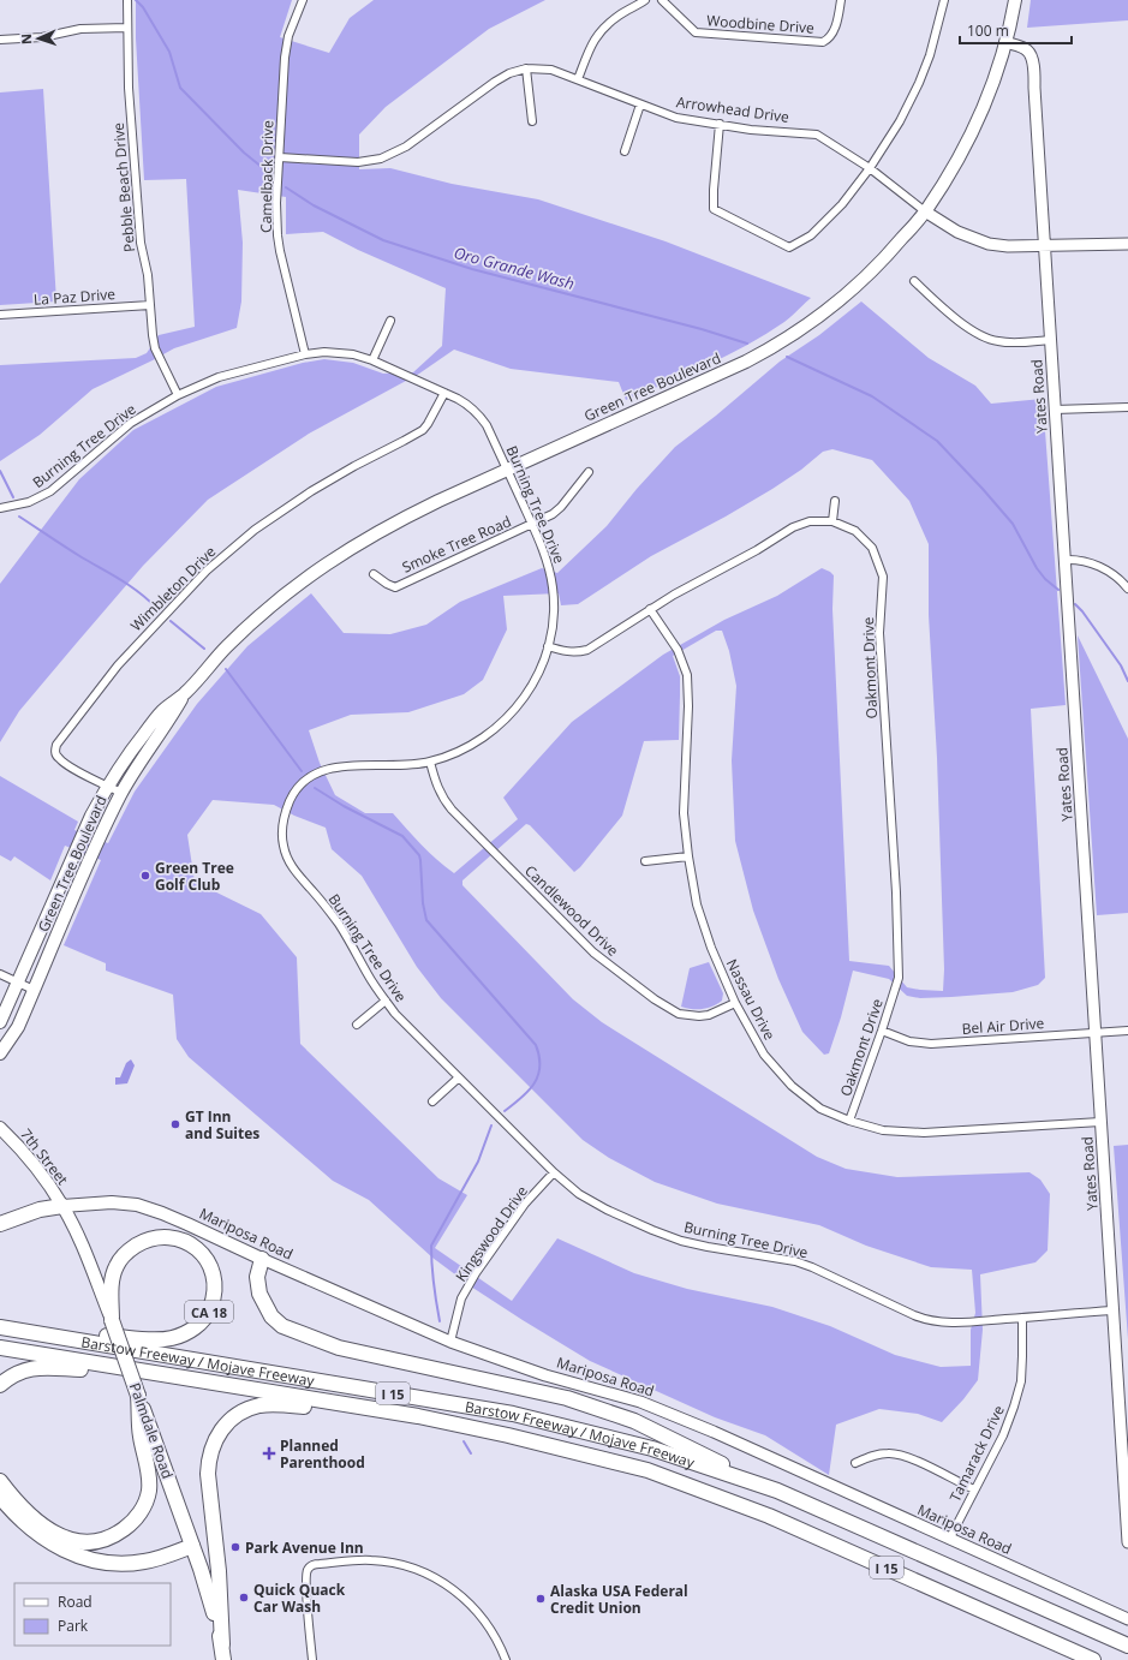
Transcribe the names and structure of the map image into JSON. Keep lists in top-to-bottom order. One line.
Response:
{"streets":{"highway":["CA 18","Barstow Freeway / Mojave Freeway","I 15","Palmdale Road"],"main road":["Green Tree Boulevard","7th Street","Mariposa Road"],"street":["Woodbine Drive","Arrowhead Drive","Camelback Drive","Pebble Beach Drive","La Paz Drive","Yates Road","Burning Tree Drive","Smoke Tree Road","Wimbleton Drive","Oakmont Drive","Candlewood Drive","Nassau Drive","Bel Air Drive","Kingswood Drive","Tamarack Drive"]},"crossings":[["Arrowhead Drive","Camelback Drive"],["Arrowhead Drive","Green Tree Boulevard"],["Arrowhead Drive","Yates Road"],["Camelback Drive","Burning Tree Drive"],["Pebble Beach Drive","La Paz Drive"],["Pebble Beach Drive","Burning Tree Drive"],["Green Tree Boulevard","Yates Road"],["Green Tree Boulevard","Burning Tree Drive"],["Green Tree Boulevard","Wimbleton Drive"],["Yates Road","Burning Tree Drive"],["Yates Road","Nassau Drive"],["Yates Road","Bel Air Drive"],["Burning Tree Drive","Smoke Tree Road"],["Burning Tree Drive","Wimbleton Drive"],["Burning Tree Drive","Oakmont Drive"],["Burning Tree Drive","Candlewood Drive"],["Burning Tree Drive","Kingswood Drive"],["Burning Tree Drive","Tamarack Drive"],["Oakmont Drive","Nassau Drive"],["Oakmont Drive","Bel Air Drive"],["Candlewood Drive","Nassau Drive"],["7th Street","Mariposa Road"],["7th Street","Palmdale Road"],["Mariposa Road","Kingswood Drive"],["Mariposa Road","Palmdale Road"],["Mariposa Road","Tamarack Drive"],["CA 18","Barstow Freeway / Mojave Freeway"],["CA 18","Palmdale Road"]],"water":["Oro Grande Wash"],"places":{"other":["Green Tree Golf Club","GT Inn and Suites","Park Avenue Inn","Quick Quack Car Wash","Alaska USA Federal Credit Union"],"health":["Planned Parenthood"]},"legend":["Road","Park"],"scale_bar":"100 m","north":"left"}
